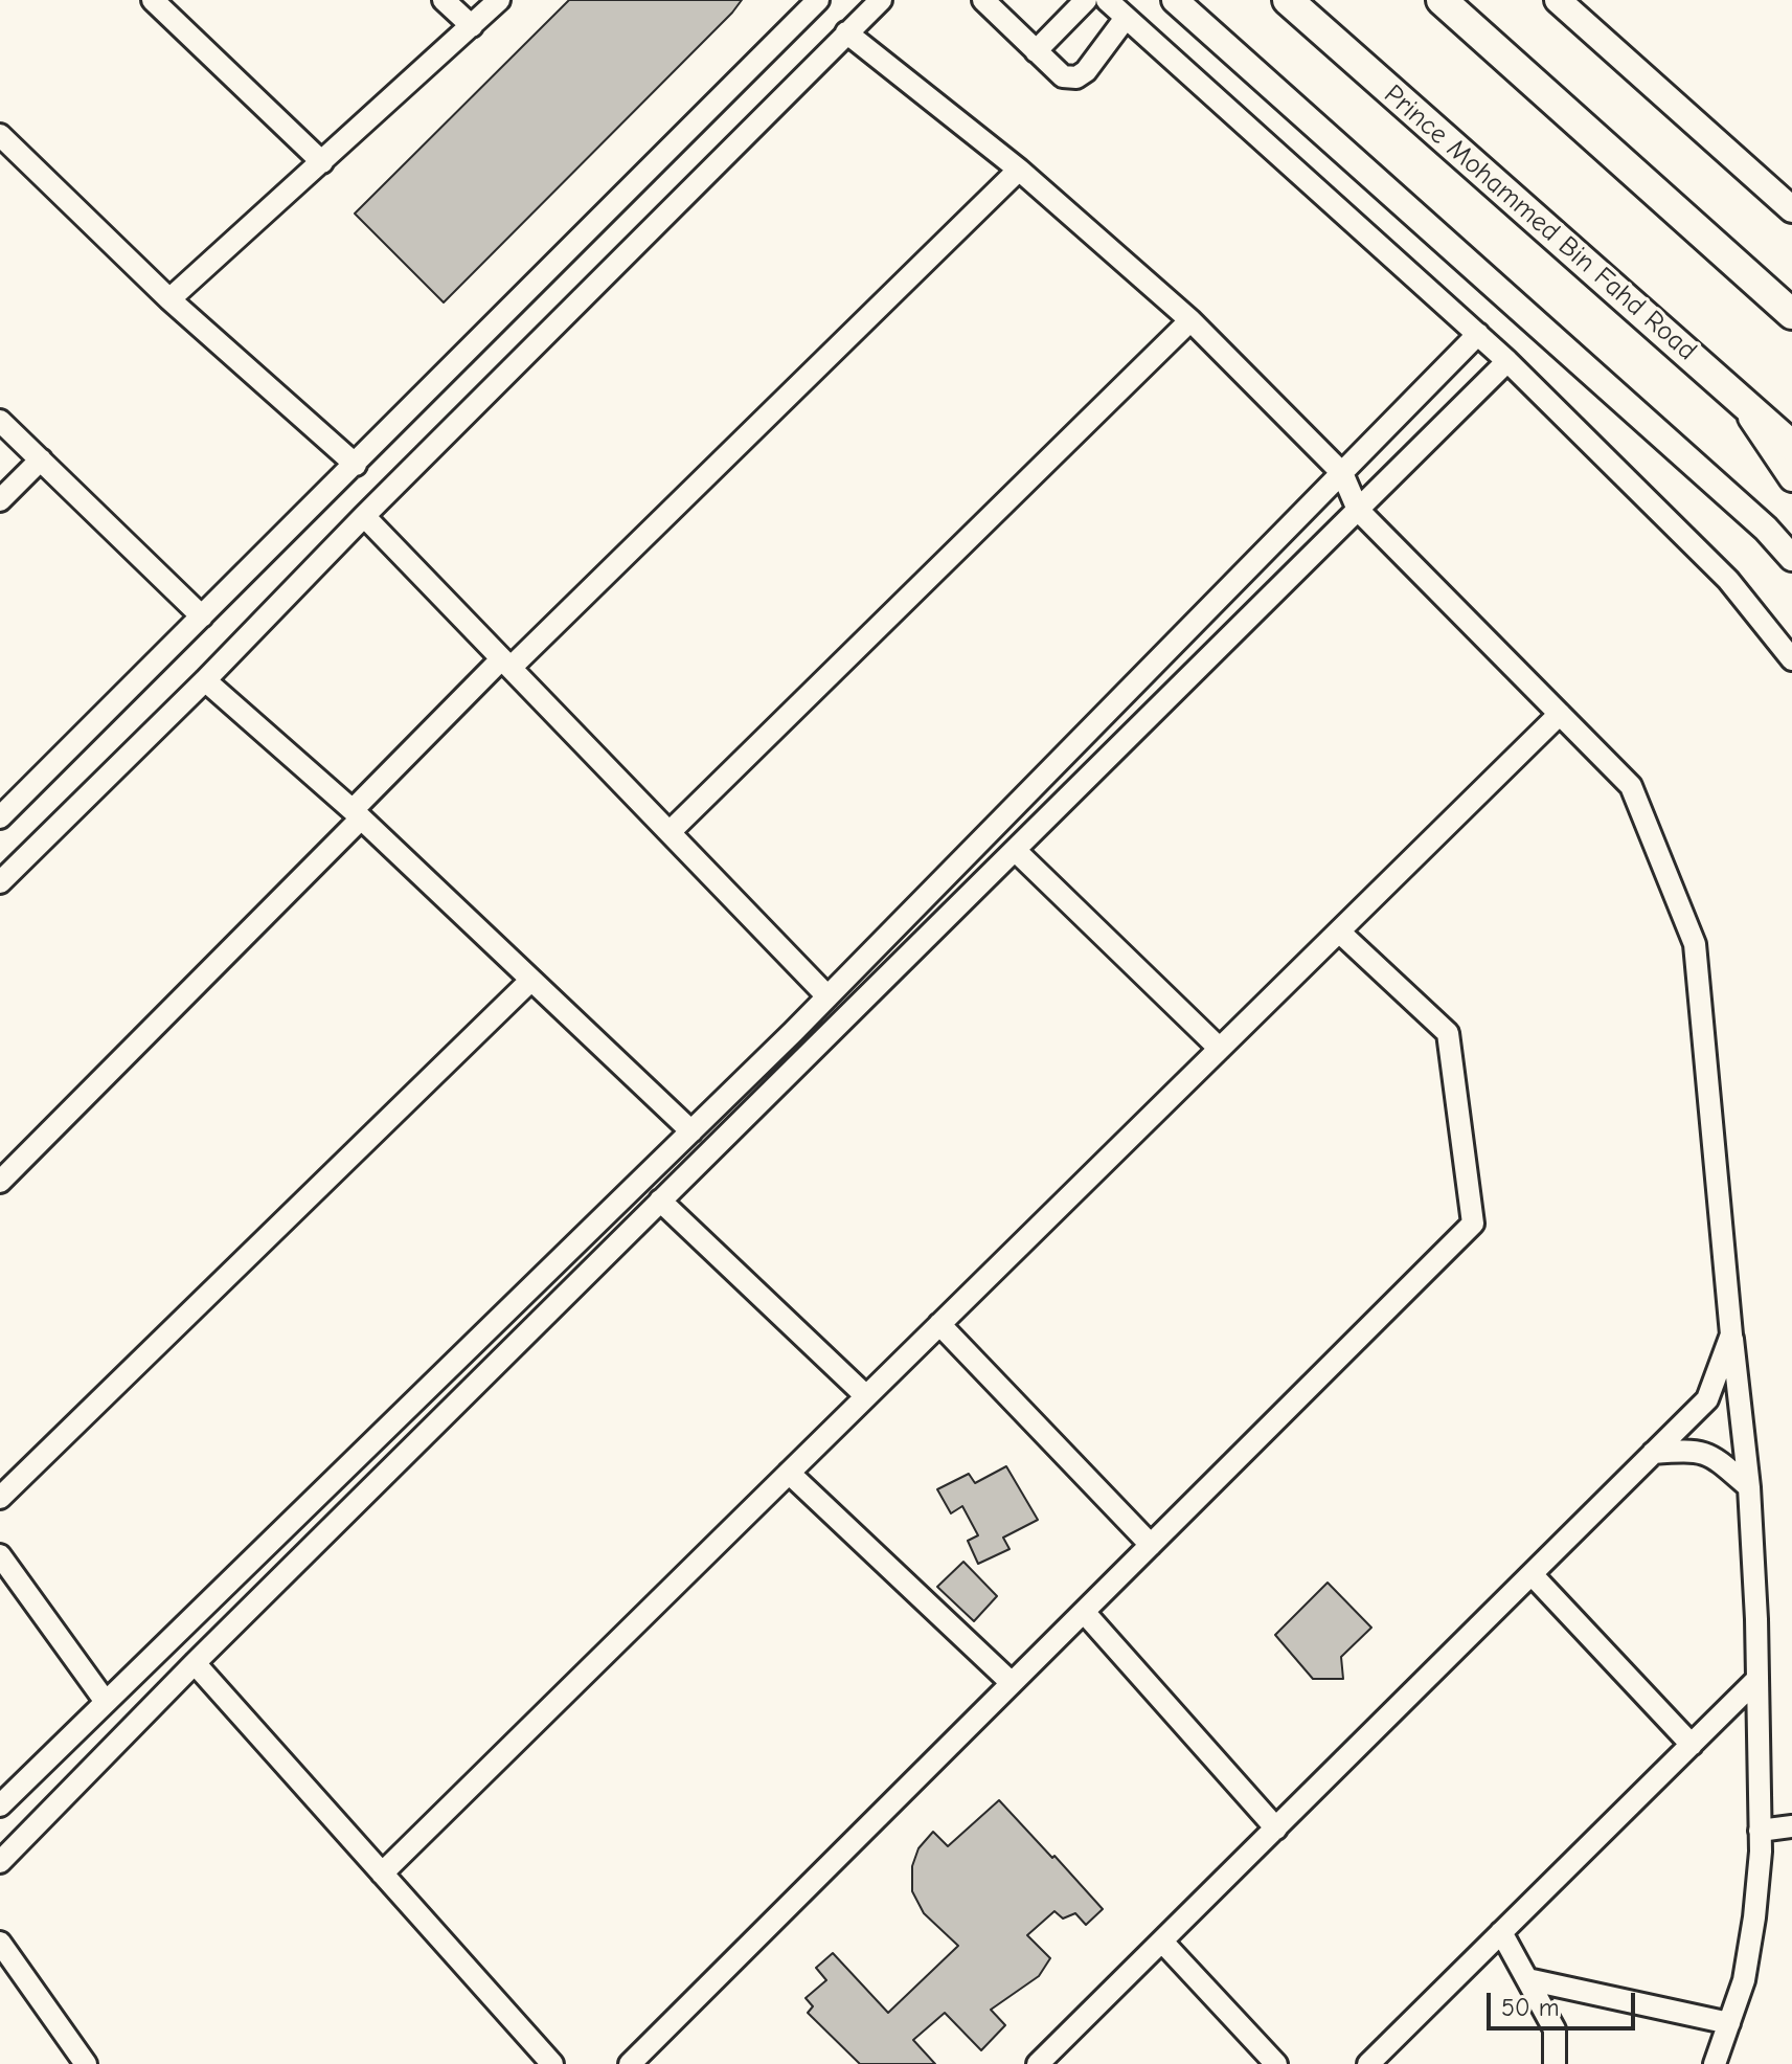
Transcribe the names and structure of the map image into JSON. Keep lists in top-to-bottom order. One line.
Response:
{"streets":{"highway":["Prince Mohammed Bin Fahd Road"]},"scale_bar":"50 m"}
